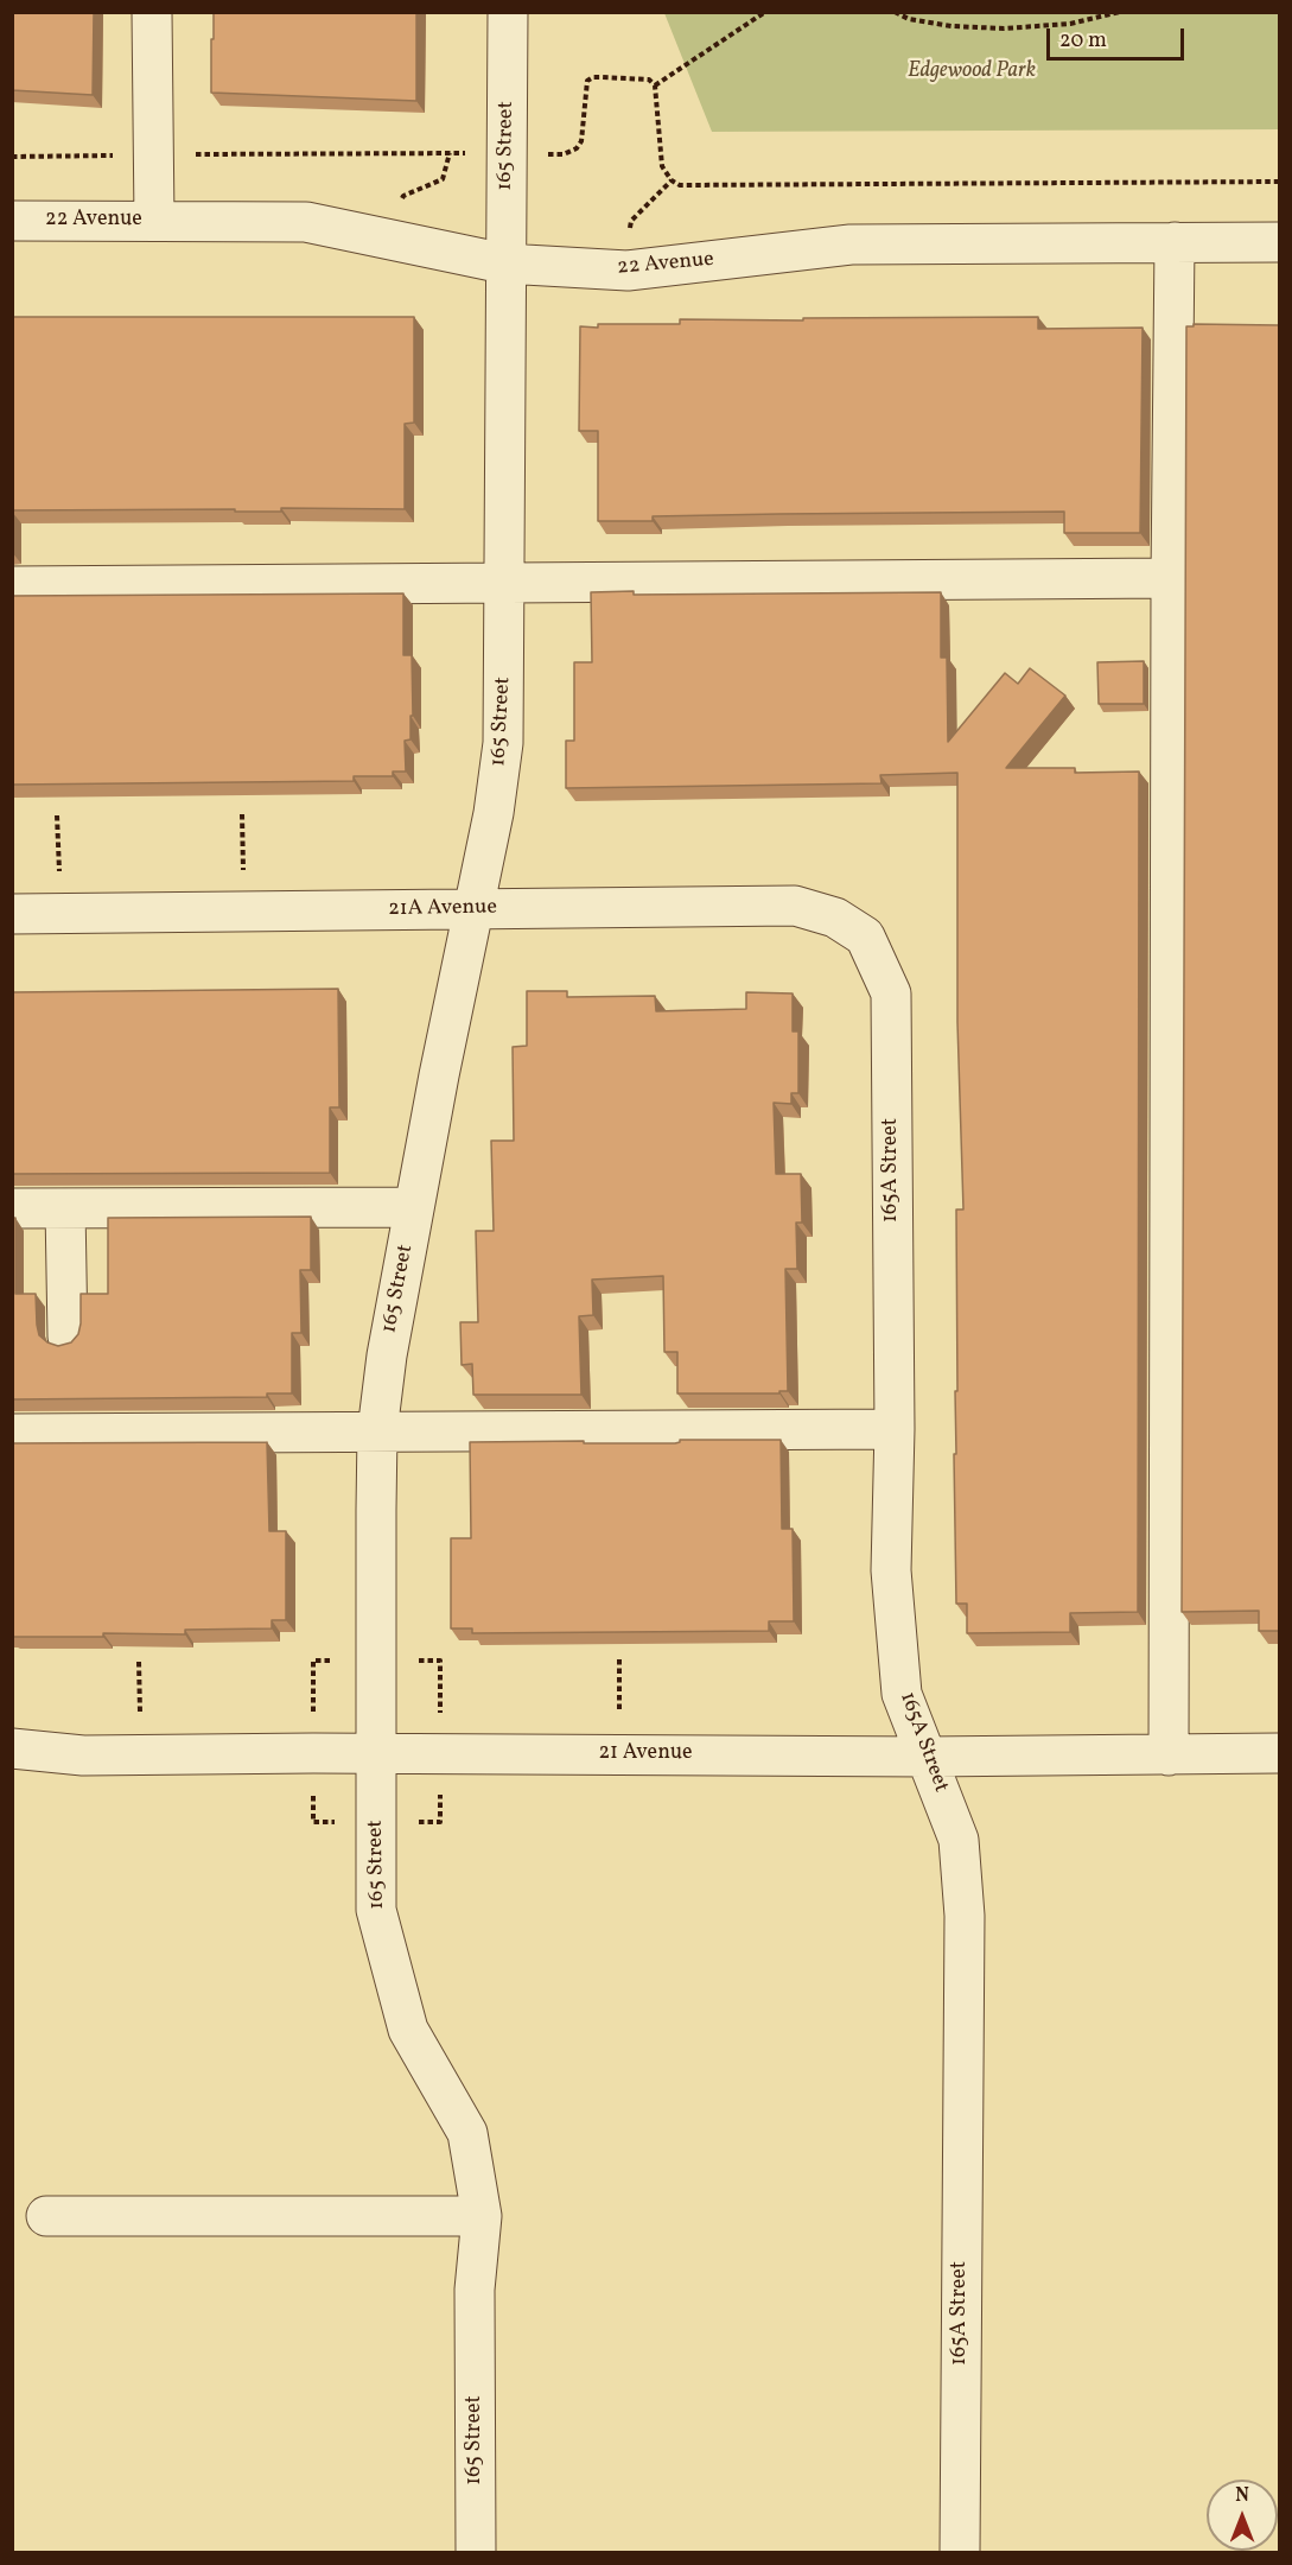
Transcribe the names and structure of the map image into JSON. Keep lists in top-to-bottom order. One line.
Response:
{"streets":{"street":["165 Street","22 Avenue","21A Avenue","165A Street","21 Avenue"]},"crossings":[["165 Street","22 Avenue"],["165 Street","21A Avenue"],["165 Street","21 Avenue"],["21A Avenue","165A Street"],["165A Street","21 Avenue"]],"parks":["Edgewood Park"],"scale_bar":"20 m","north":"top"}
